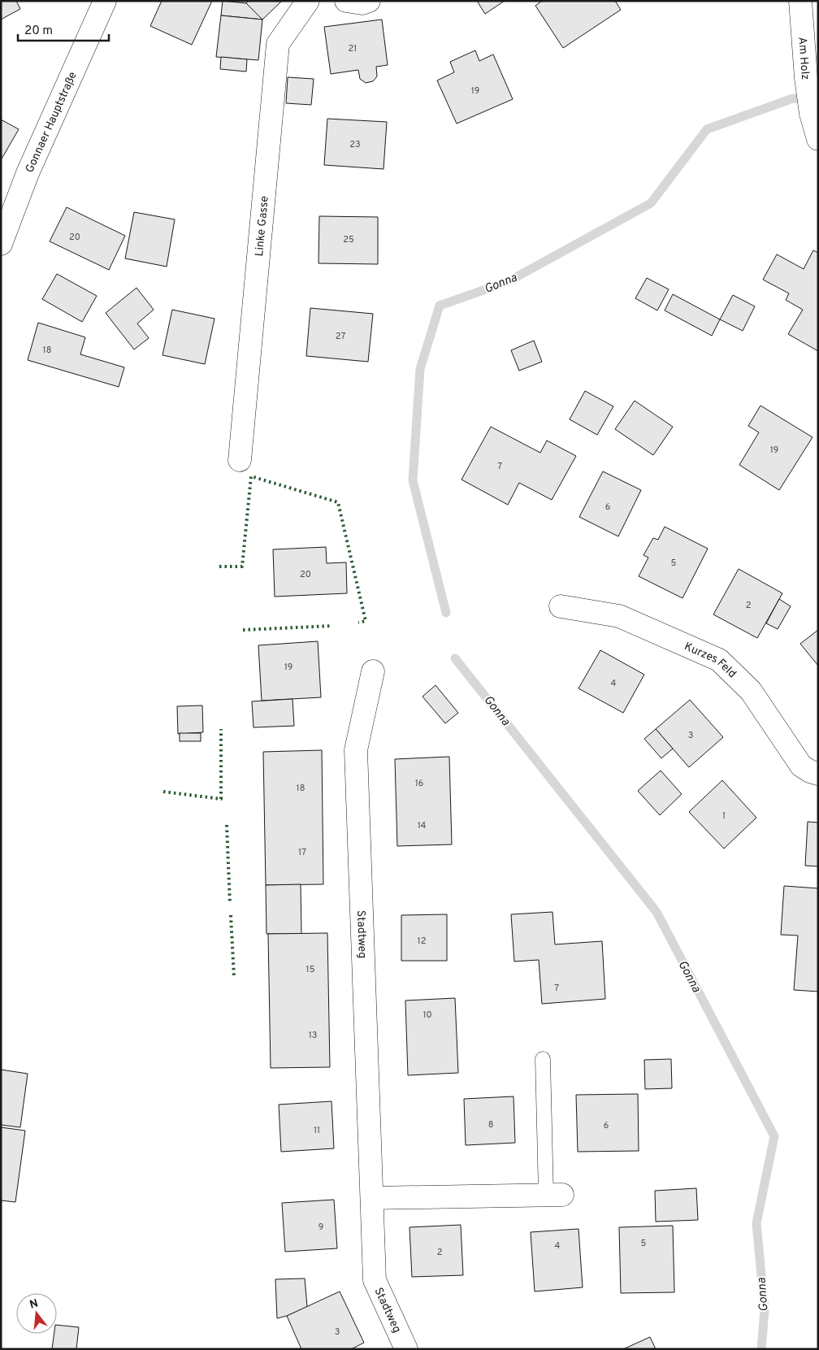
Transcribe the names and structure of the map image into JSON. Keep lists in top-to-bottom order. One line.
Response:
{"streets":{"street":["Am Holz","Gonnaer Hauptstraße","Linke Gasse","Kurzes Feld","Stadtweg"]},"water":["Gonna"],"house_numbers":["21","19","23","20","25","27","18","19","7","6","5","20","2","19","4","3","16","18","1","14","17","12","15","7","10","13","8","6","11","9","5","4","2","3"],"scale_bar":"20 m","north":"top"}
